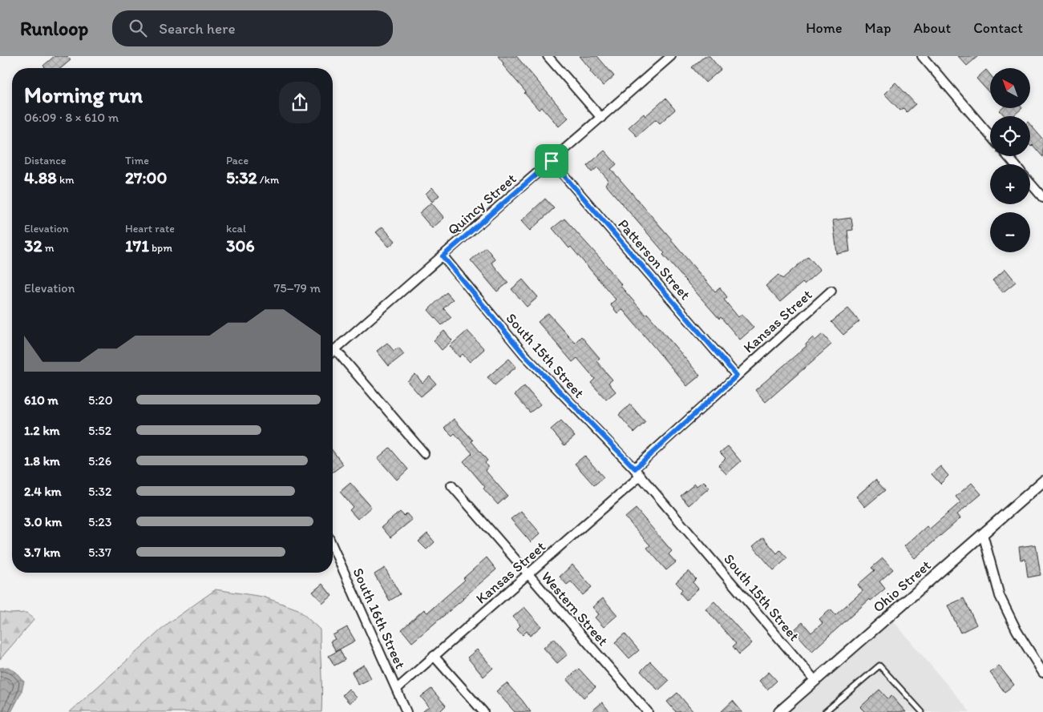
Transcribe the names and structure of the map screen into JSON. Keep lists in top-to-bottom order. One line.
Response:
{"streets":{"street":["Quincy Street","Patterson Street","Kansas Street","South 15th Street","Ohio Street","Western Street","South 16th Street"]},"crossings":[["Quincy Street","Patterson Street"],["Quincy Street","South 15th Street"],["Patterson Street","Kansas Street"],["Kansas Street","South 15th Street"],["Kansas Street","Western Street"],["Kansas Street","South 16th Street"],["South 15th Street","Ohio Street"]],"north":"top left","page":{"header":"Runloop","search":"Search here","nav":["Home","Map","About","Contact"],"map_buttons":["+","−"],"heading":["Morning run","06:09 · 8 × 610 m"],"stats":[["Distance","4.88 km"],["Time","27:00"],["Pace","5:32 /km"],["Elevation","32 m"],["Heart rate","171 bpm"],["kcal","306"]],"chart":["Elevation","75–79 m"],"list":[{"name":"610 m","note":"5:20"},{"name":"1.2 km","note":"5:52"},{"name":"1.8 km","note":"5:26"},{"name":"2.4 km","note":"5:32"},{"name":"3.0 km","note":"5:23"},{"name":"3.7 km","note":"5:37"}]}}
